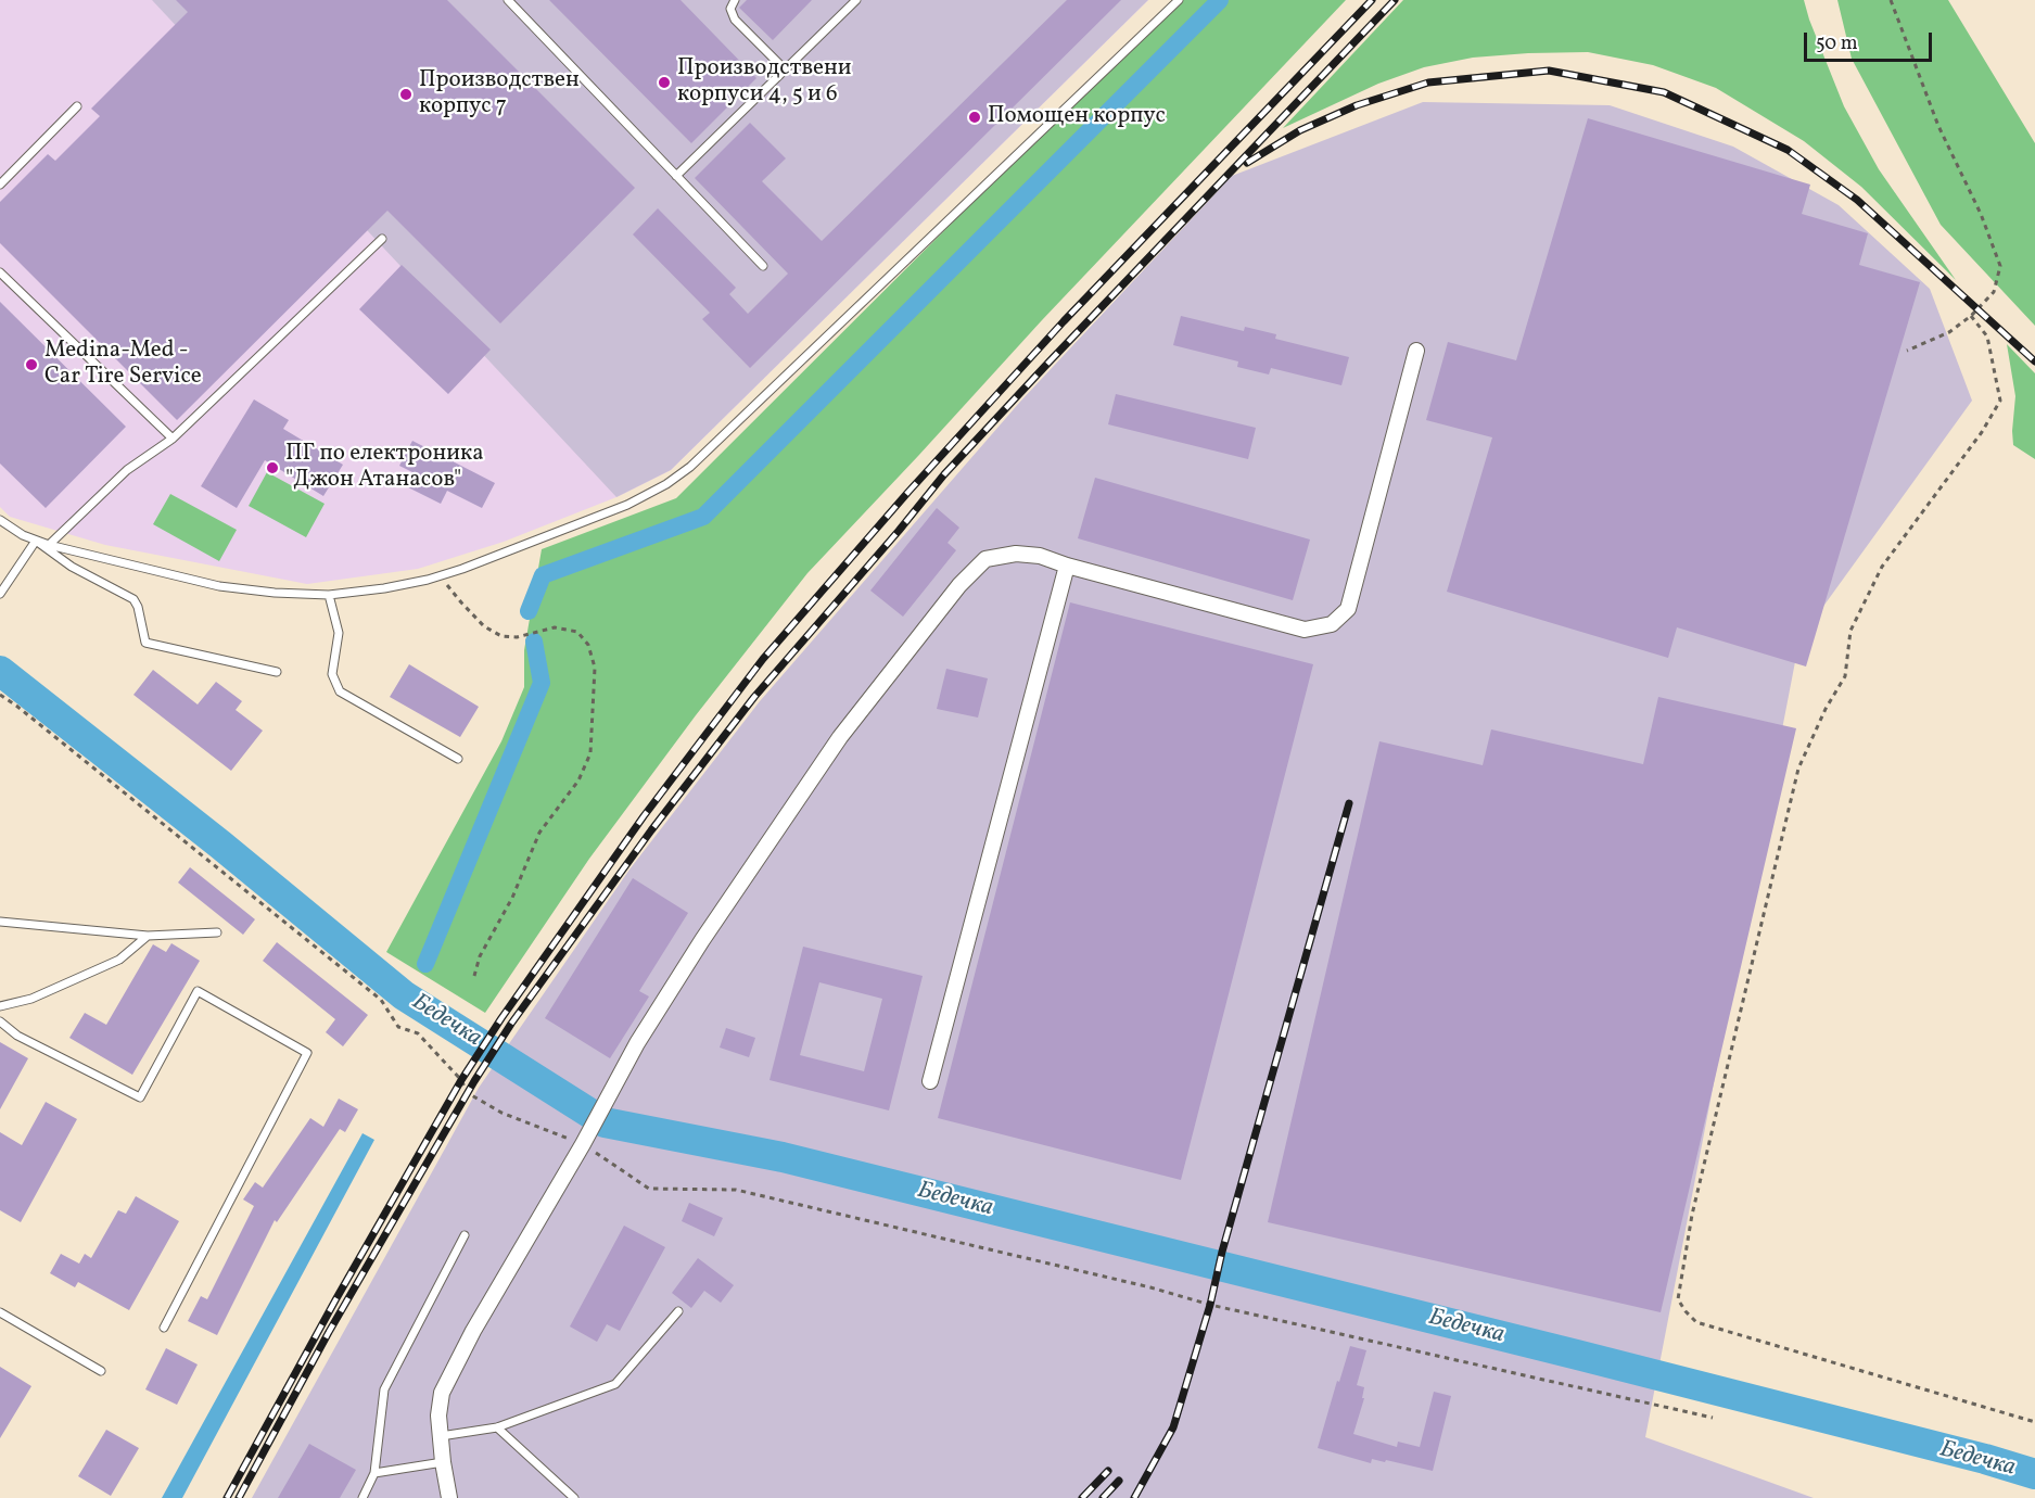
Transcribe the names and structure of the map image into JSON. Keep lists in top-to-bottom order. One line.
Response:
{"water":["Бедечка"],"places":["Производствени корпуси 4, 5 и 6","Производствeн корпус 7","Помощен корпус","Medina-Med - Car Tire Service","ПГ по електроника \"Джон Атанасов\""],"scale_bar":"50 m"}
